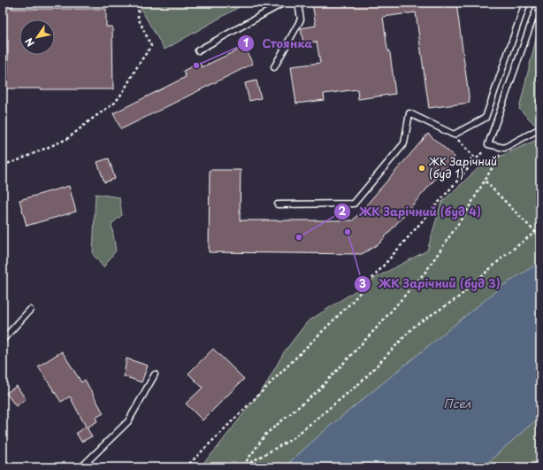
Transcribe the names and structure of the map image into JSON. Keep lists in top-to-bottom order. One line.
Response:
{"water":["Псел"],"places":["Стоянка","ЖК Зарічний (буд 1)","ЖК Зарічний (буд 3)","ЖК Зарічний (буд 4)"],"north":"bottom left"}
